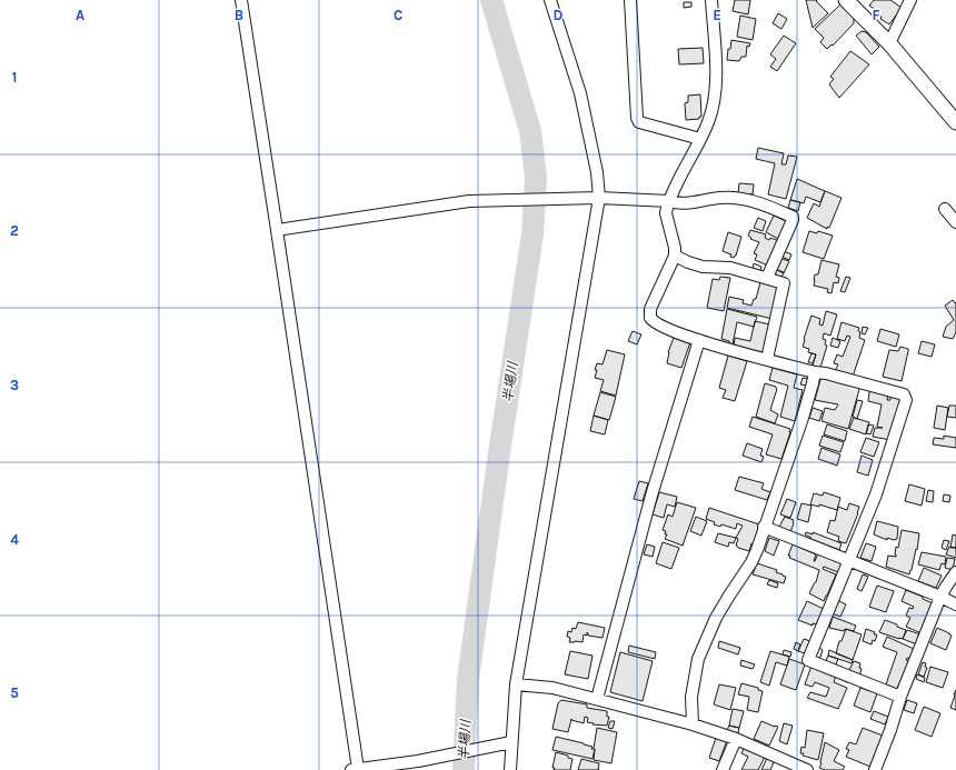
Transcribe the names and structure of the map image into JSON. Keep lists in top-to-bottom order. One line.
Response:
{"water":["半場川"],"grid":{"columns":["A","B","C","D","E","F"],"rows":["1","2","3","4","5"]}}
